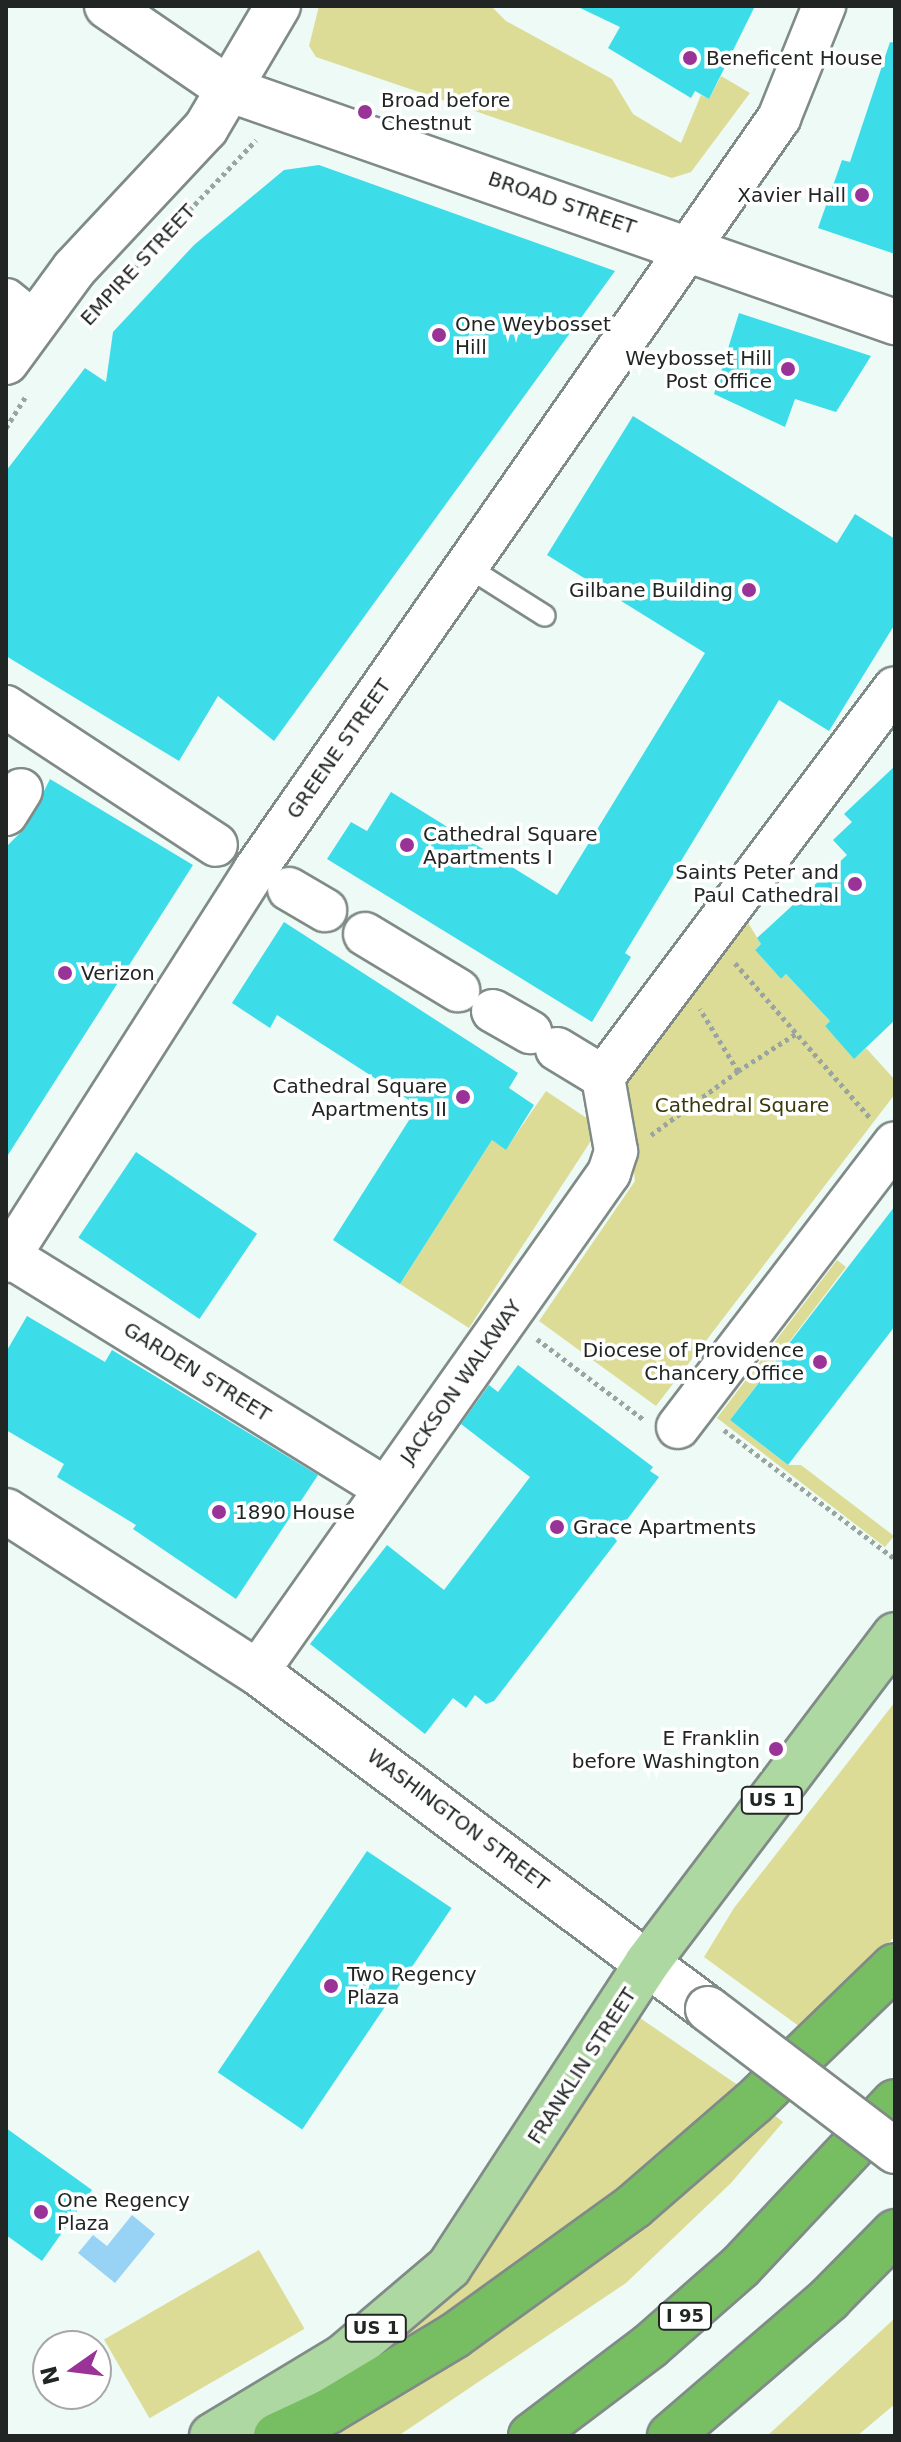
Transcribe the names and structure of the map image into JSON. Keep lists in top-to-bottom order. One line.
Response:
{"streets":{"highway":["I 95"],"main road":["BROAD STREET","EMPIRE STREET","US 1","WASHINGTON STREET","FRANKLIN STREET"],"street":["GREENE STREET","GARDEN STREET","JACKSON WALKWAY"]},"crossings":[["BROAD STREET","EMPIRE STREET"],["BROAD STREET","GREENE STREET"],["GREENE STREET","GARDEN STREET"],["GARDEN STREET","JACKSON WALKWAY"],["JACKSON WALKWAY","WASHINGTON STREET"],["WASHINGTON STREET","FRANKLIN STREET"]],"parks":["Cathedral Square"],"places":["Beneficent House","Broad before Chestnut","Xavier Hall","One Weybosset Hill","Weybosset Hill Post Office","Gilbane Building","Cathedral Square Apartments I","Saints Peter and Paul Cathedral","Verizon","Cathedral Square Apartments II","Diocese of Providence Chancery Office","1890 House","Grace Apartments","E Franklin before Washington","Two Regency Plaza","One Regency Plaza"],"north":"left"}
